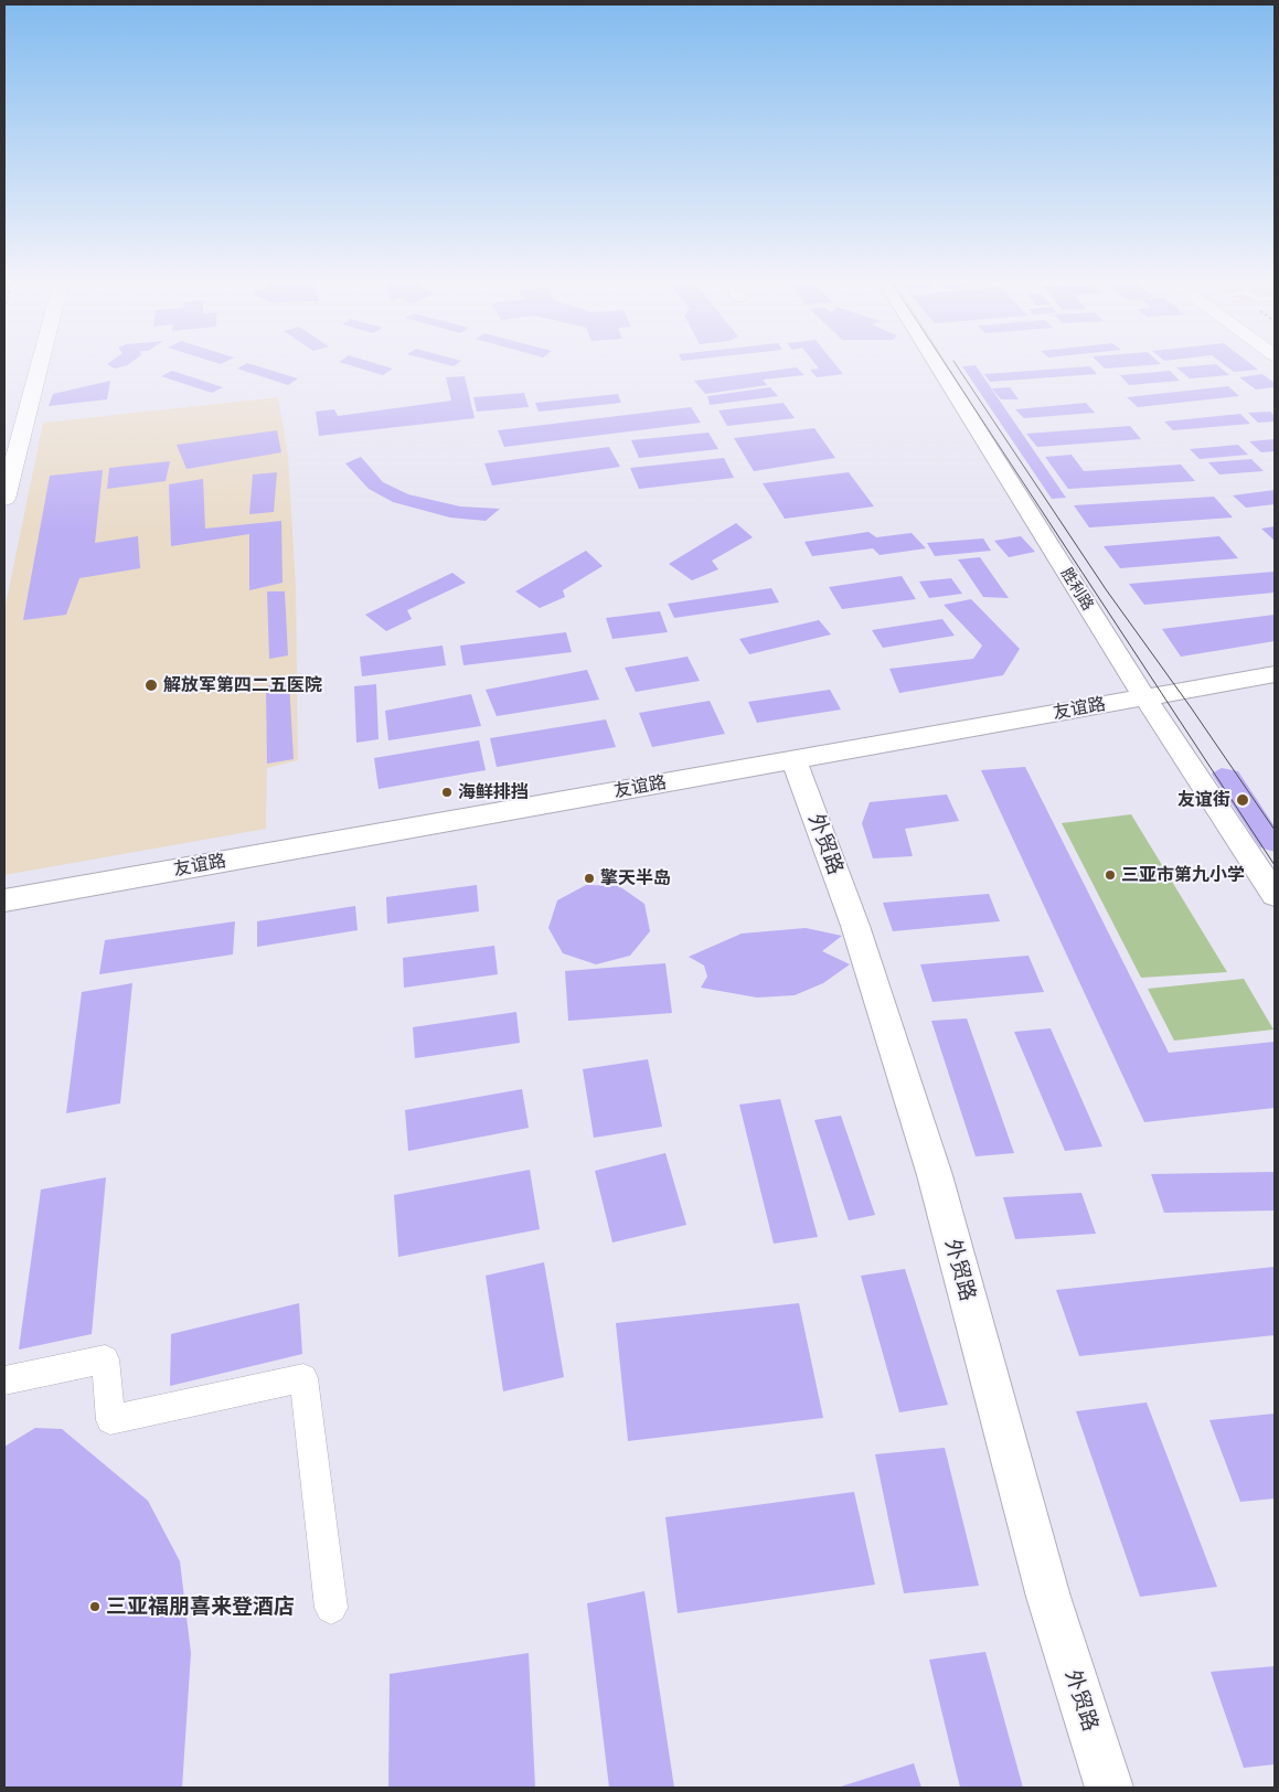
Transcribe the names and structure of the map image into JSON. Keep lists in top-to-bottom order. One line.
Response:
{"streets":{"street":["胜利路","友谊路","外贸路"]},"crossings":[["胜利路","友谊路"],["友谊路","外贸路"]],"places":["解放军第四二五医院","海鲜排挡","友谊街","三亚市第九小学","擎天半岛","三亚福朋喜来登酒店"]}
